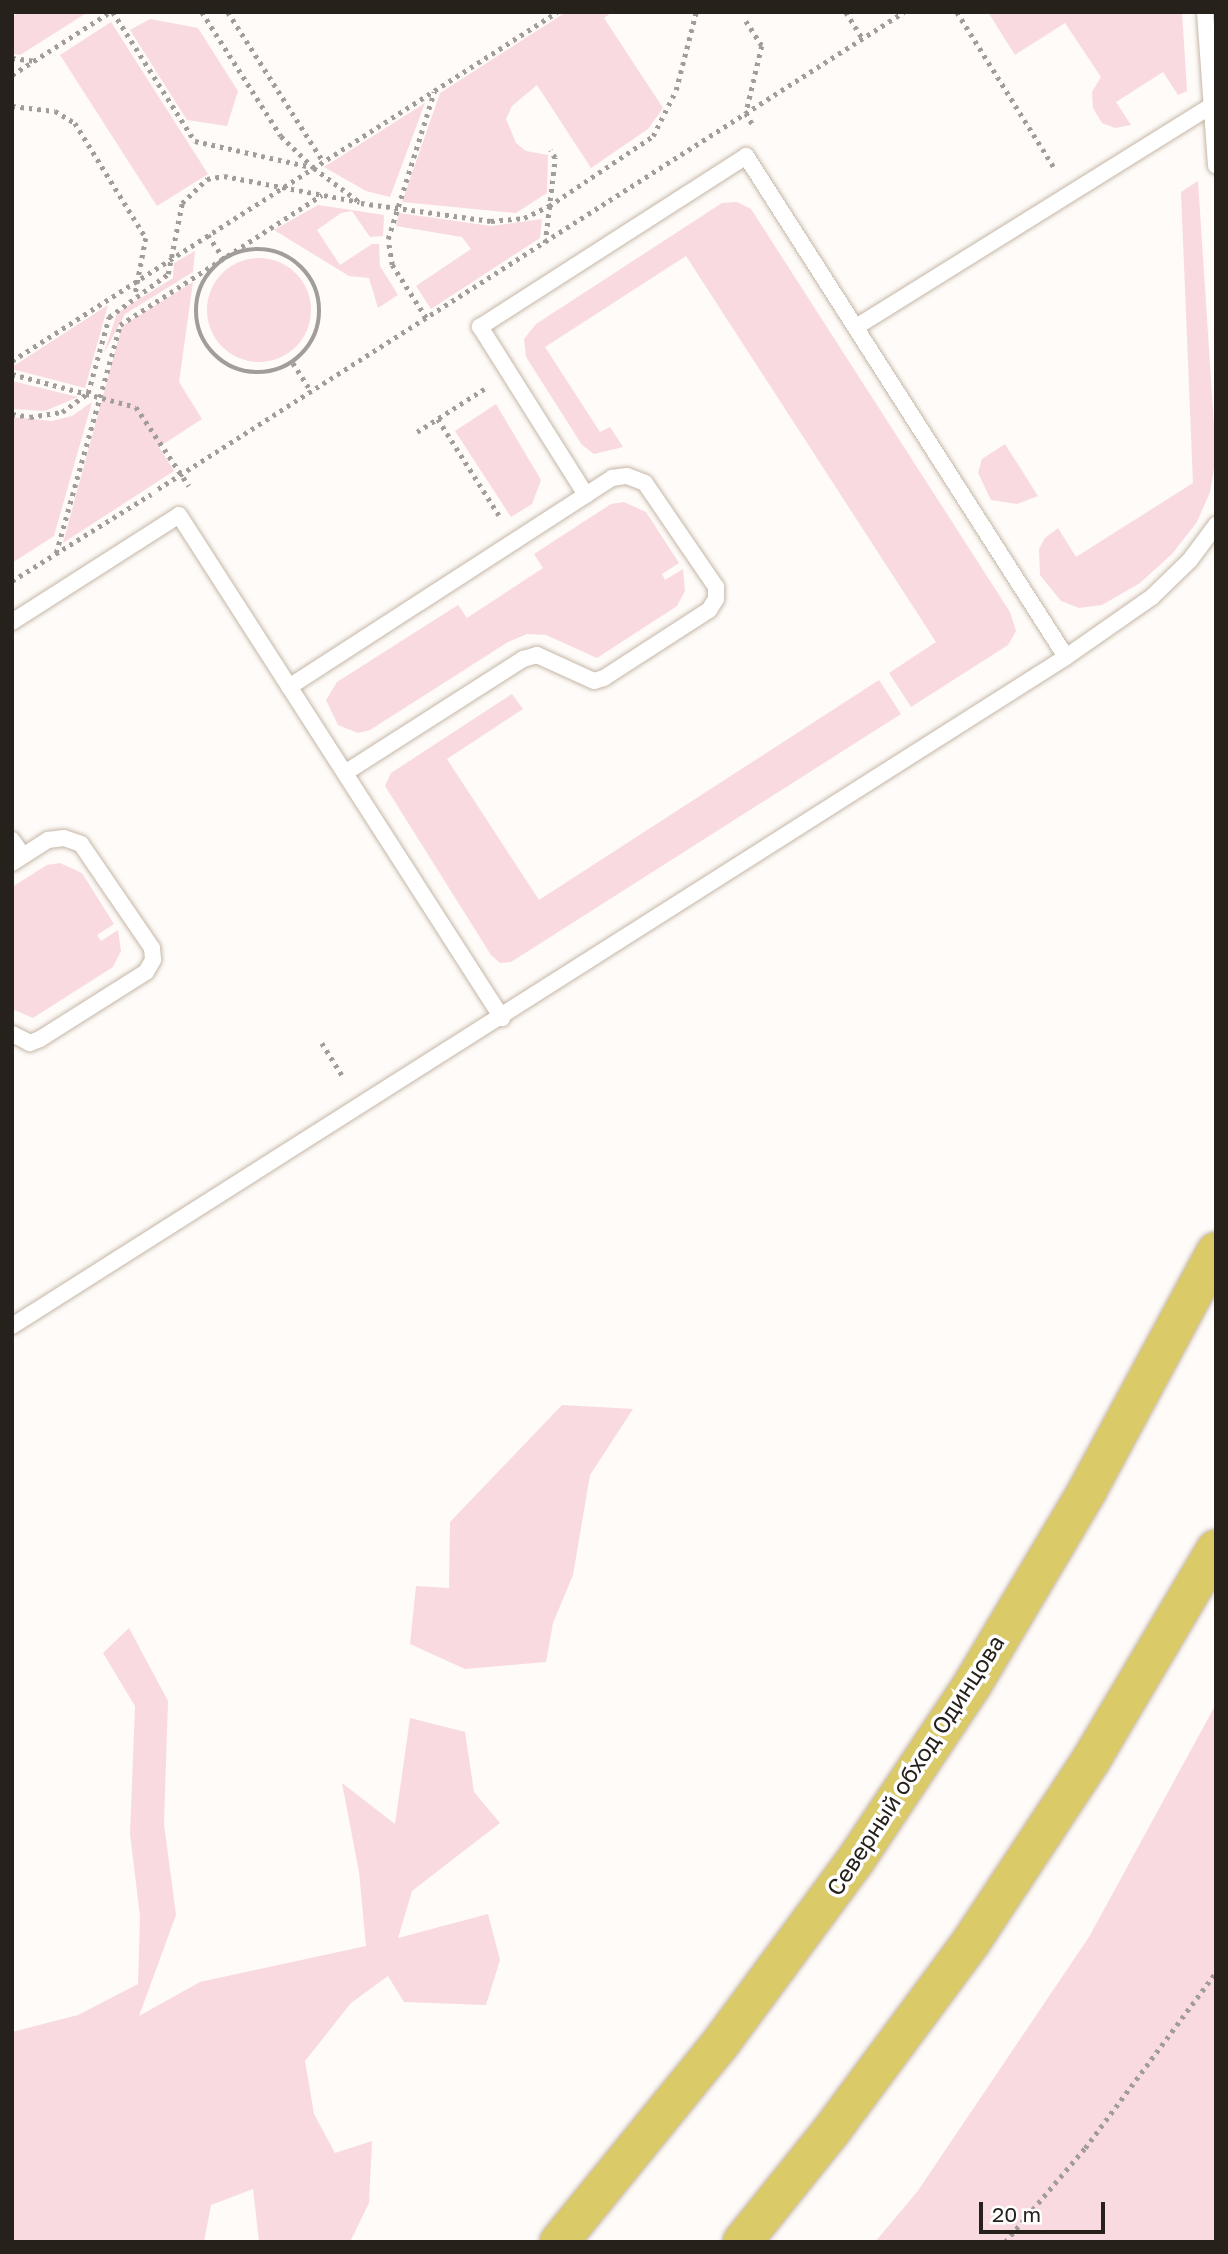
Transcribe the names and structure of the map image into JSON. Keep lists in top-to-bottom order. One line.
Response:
{"streets":{"highway":["Северный обход Одинцова"]},"scale_bar":"20 m"}
